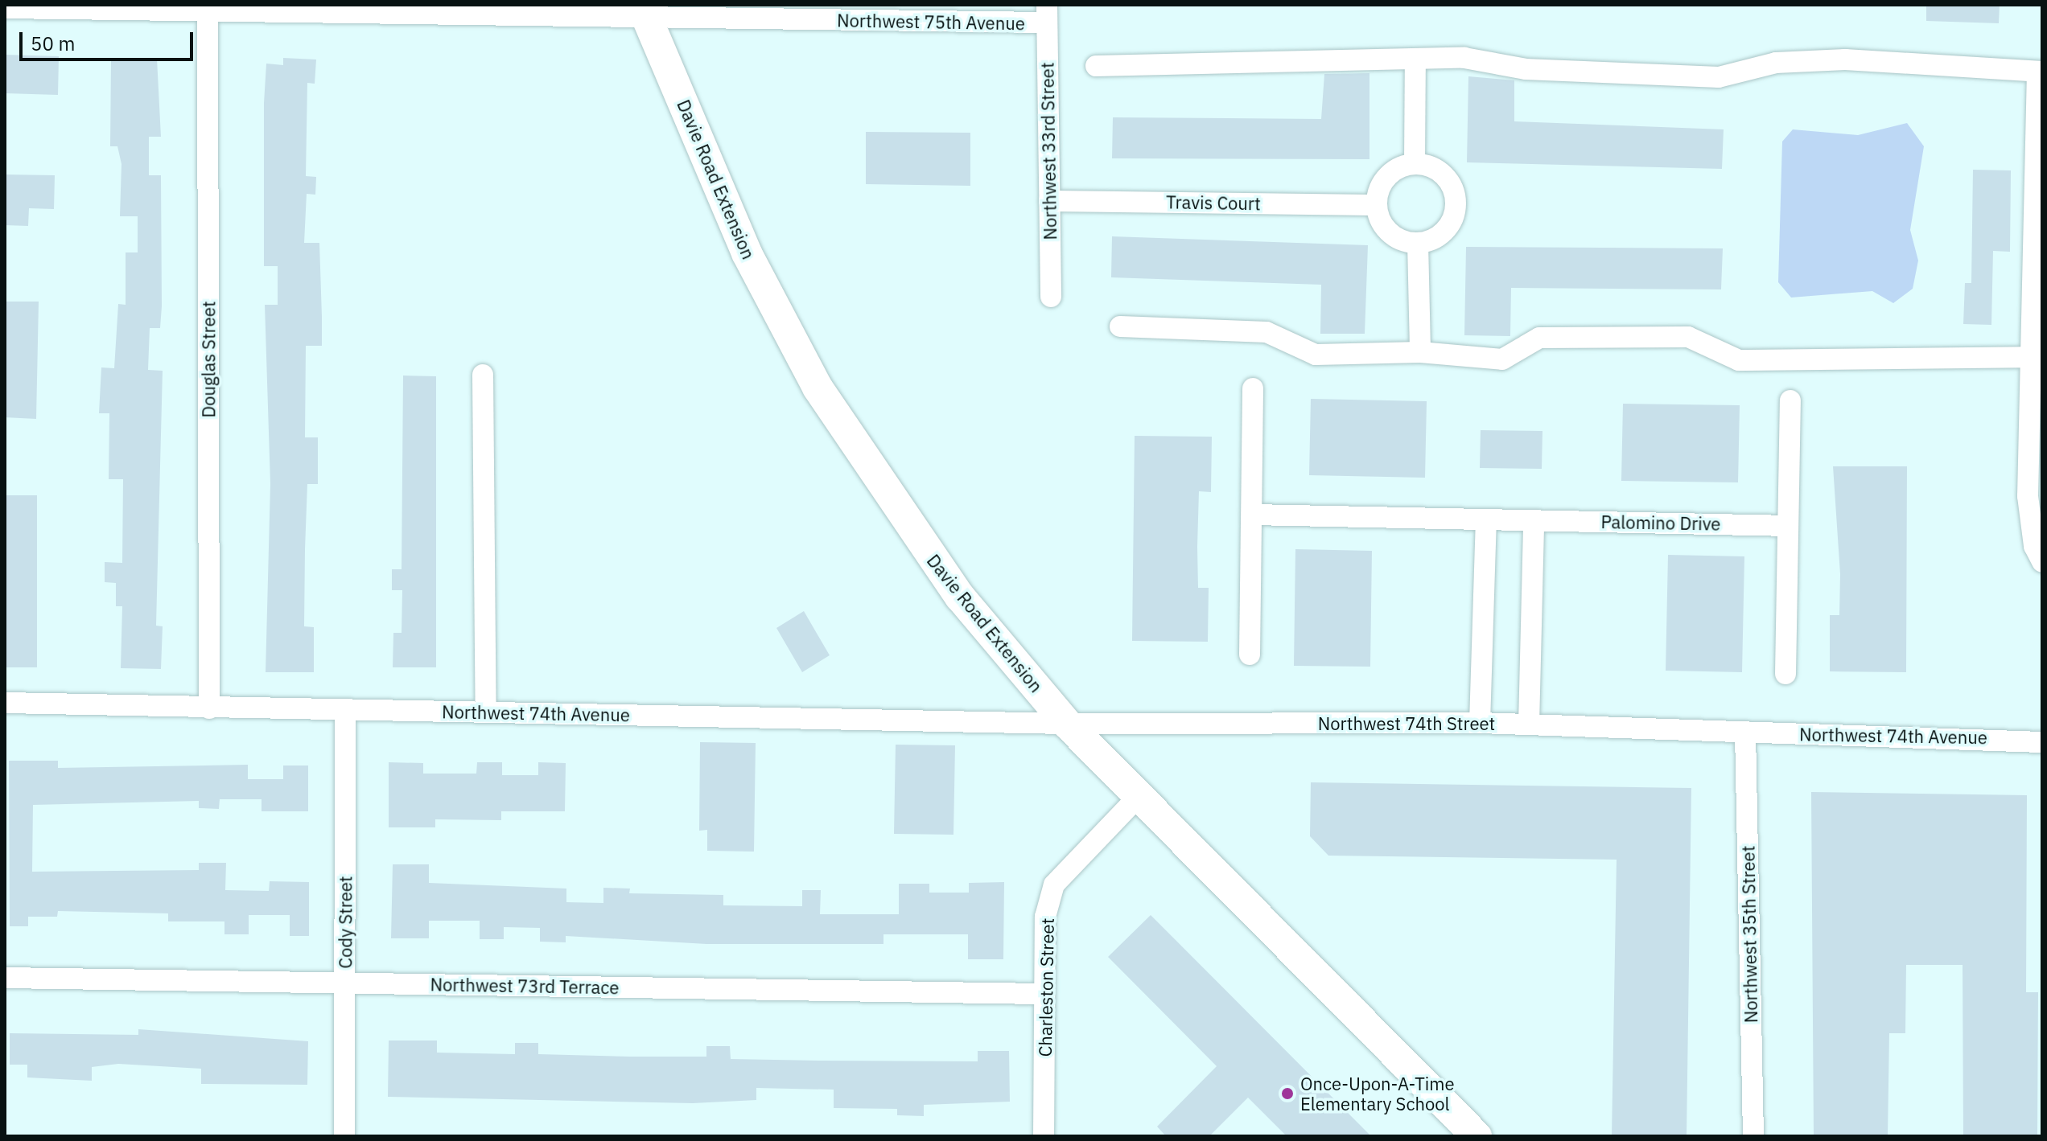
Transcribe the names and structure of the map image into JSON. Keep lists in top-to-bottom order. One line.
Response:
{"streets":{"main road":["Davie Road Extension"],"street":["Northwest 75th Avenue","Northwest 33rd Street","Travis Court","Douglas Street","Palomino Drive","Northwest 74th Avenue","Northwest 74th Street","Cody Street","Northwest 35th Street","Northwest 73rd Terrace","Charleston Street"]},"crossings":[["Northwest 75th Avenue","Northwest 33rd Street"],["Northwest 75th Avenue","Davie Road Extension"],["Northwest 75th Avenue","Douglas Street"],["Northwest 33rd Street","Travis Court"],["Davie Road Extension","Northwest 74th Avenue"],["Davie Road Extension","Northwest 74th Street"],["Davie Road Extension","Charleston Street"],["Douglas Street","Northwest 74th Avenue"],["Northwest 74th Avenue","Northwest 74th Street"],["Northwest 74th Avenue","Cody Street"],["Northwest 74th Avenue","Northwest 35th Street"],["Northwest 74th Street","Northwest 35th Street"],["Cody Street","Northwest 73rd Terrace"],["Northwest 73rd Terrace","Charleston Street"]],"places":["Once-Upon-A-Time Elementary School"],"scale_bar":"50 m"}
